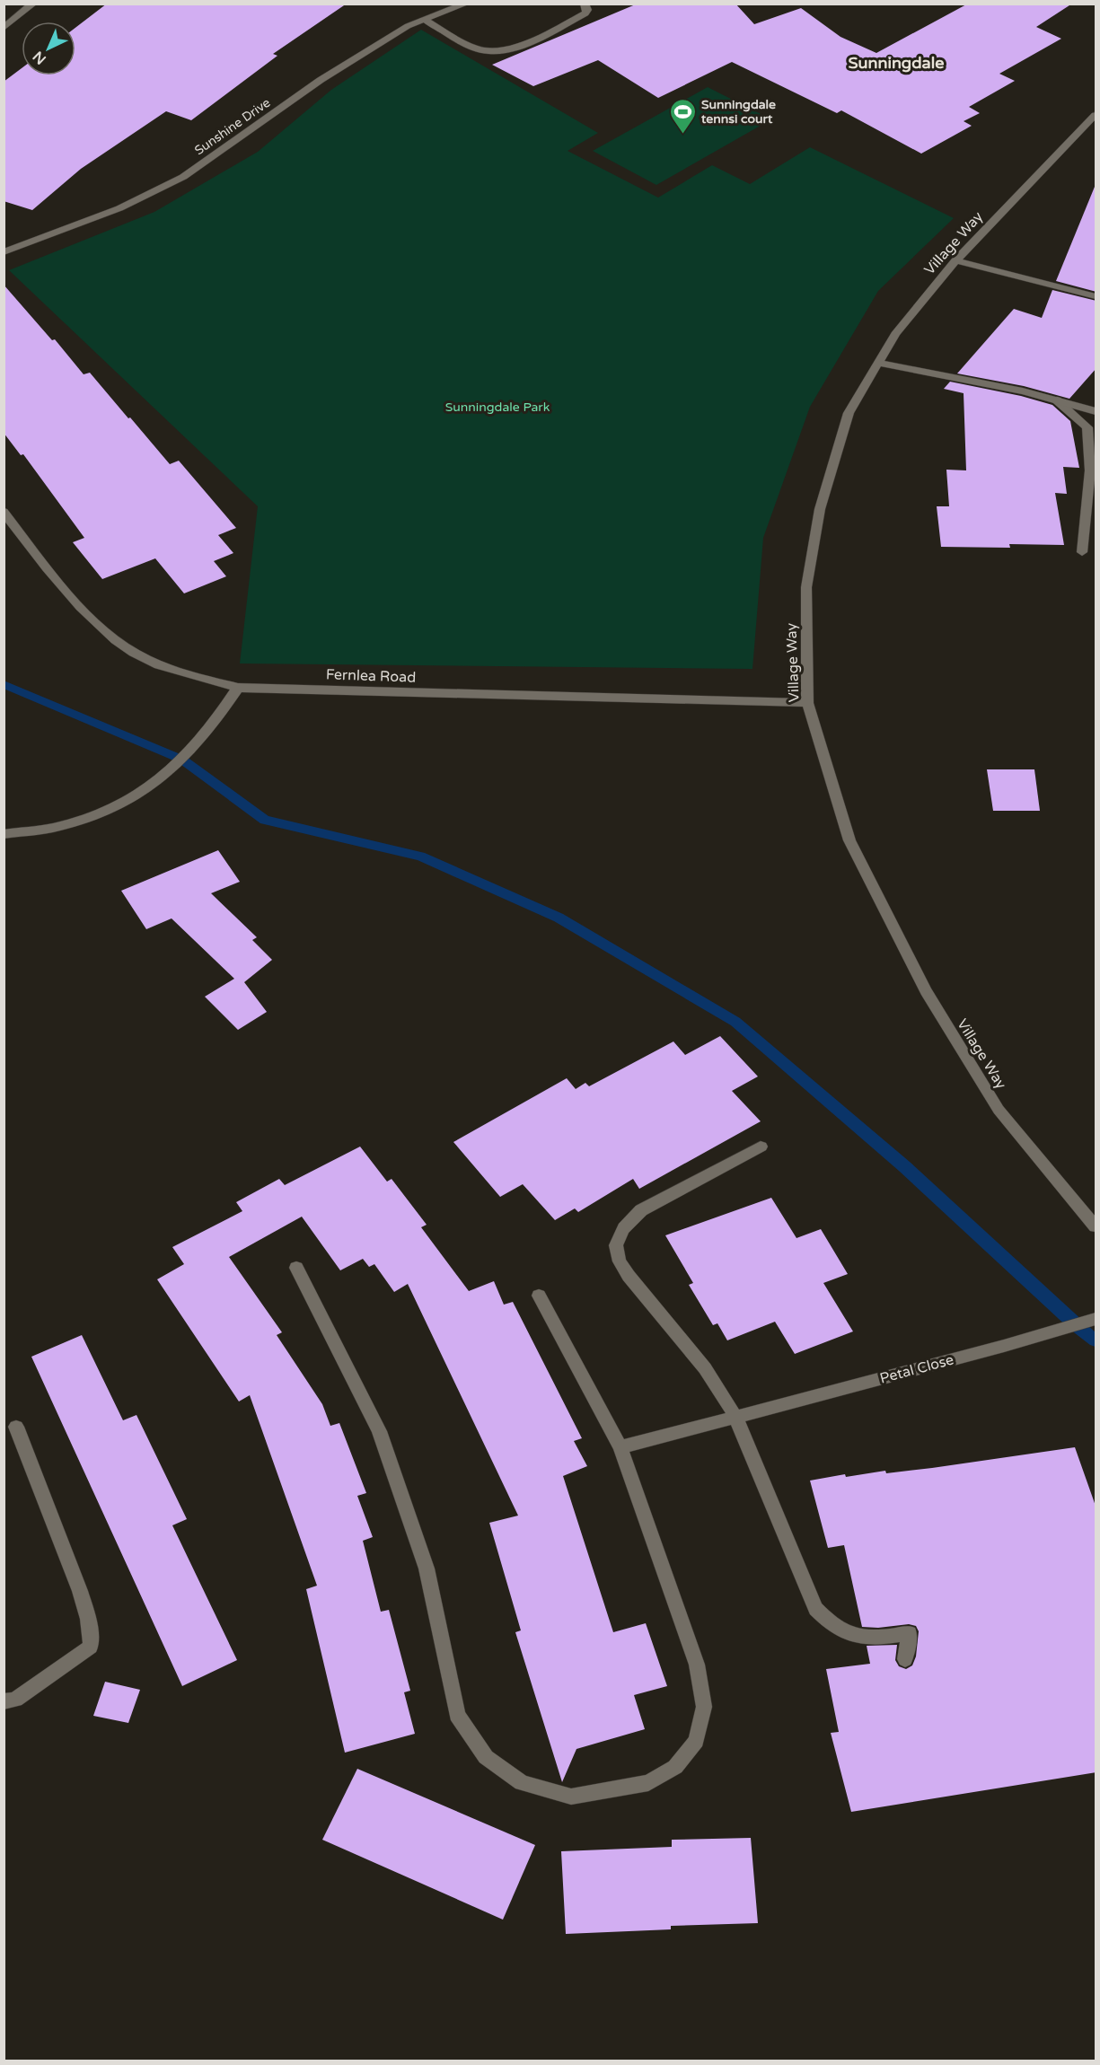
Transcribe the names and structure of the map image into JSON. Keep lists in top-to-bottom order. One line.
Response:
{"streets":{"street":["Sunshine Drive","Village Way","Fernlea Road","Petal Close"]},"crossings":[["Village Way","Fernlea Road"]],"districts":["Sunningdale"],"parks":["Sunningdale Park"],"places":{"sports":["Sunningdale tennsi court"]},"north":"bottom left"}
